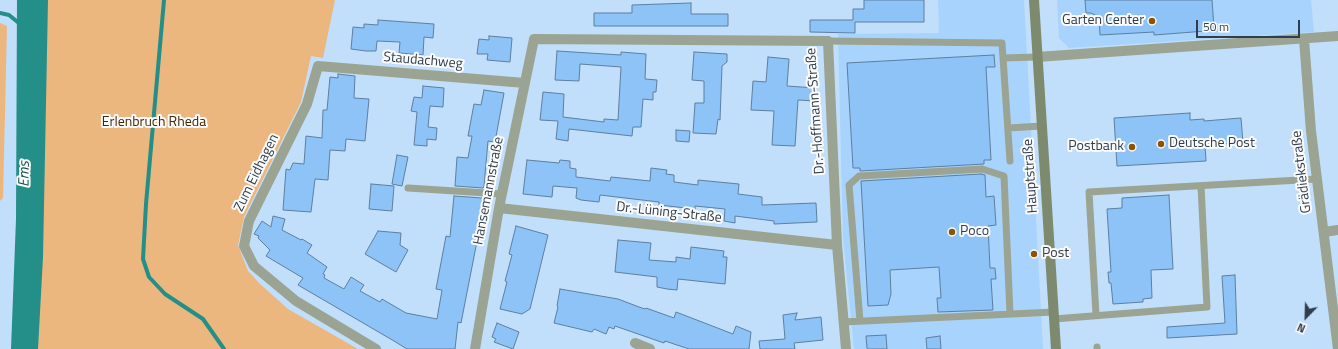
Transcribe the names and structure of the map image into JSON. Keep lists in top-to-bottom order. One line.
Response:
{"streets":{"street":["Staudachweg","Dr.-Hoffmann-Straße","Grädiekstraße","Zum Eidhagen","Hauptstraße","Hansemannstraße","Dr.-Lüning-Straße"]},"crossings":[["Staudachweg","Zum Eidhagen"],["Staudachweg","Hansemannstraße"],["Dr.-Hoffmann-Straße","Hansemannstraße"],["Dr.-Hoffmann-Straße","Dr.-Lüning-Straße"],["Hansemannstraße","Dr.-Lüning-Straße"]],"water":["Ems"],"parks":["Erlenbruch Rheda"],"places":["Garten Center","Deutsche Post","Postbank","Poco","Post"],"scale_bar":"50 m","north":"bottom left"}
